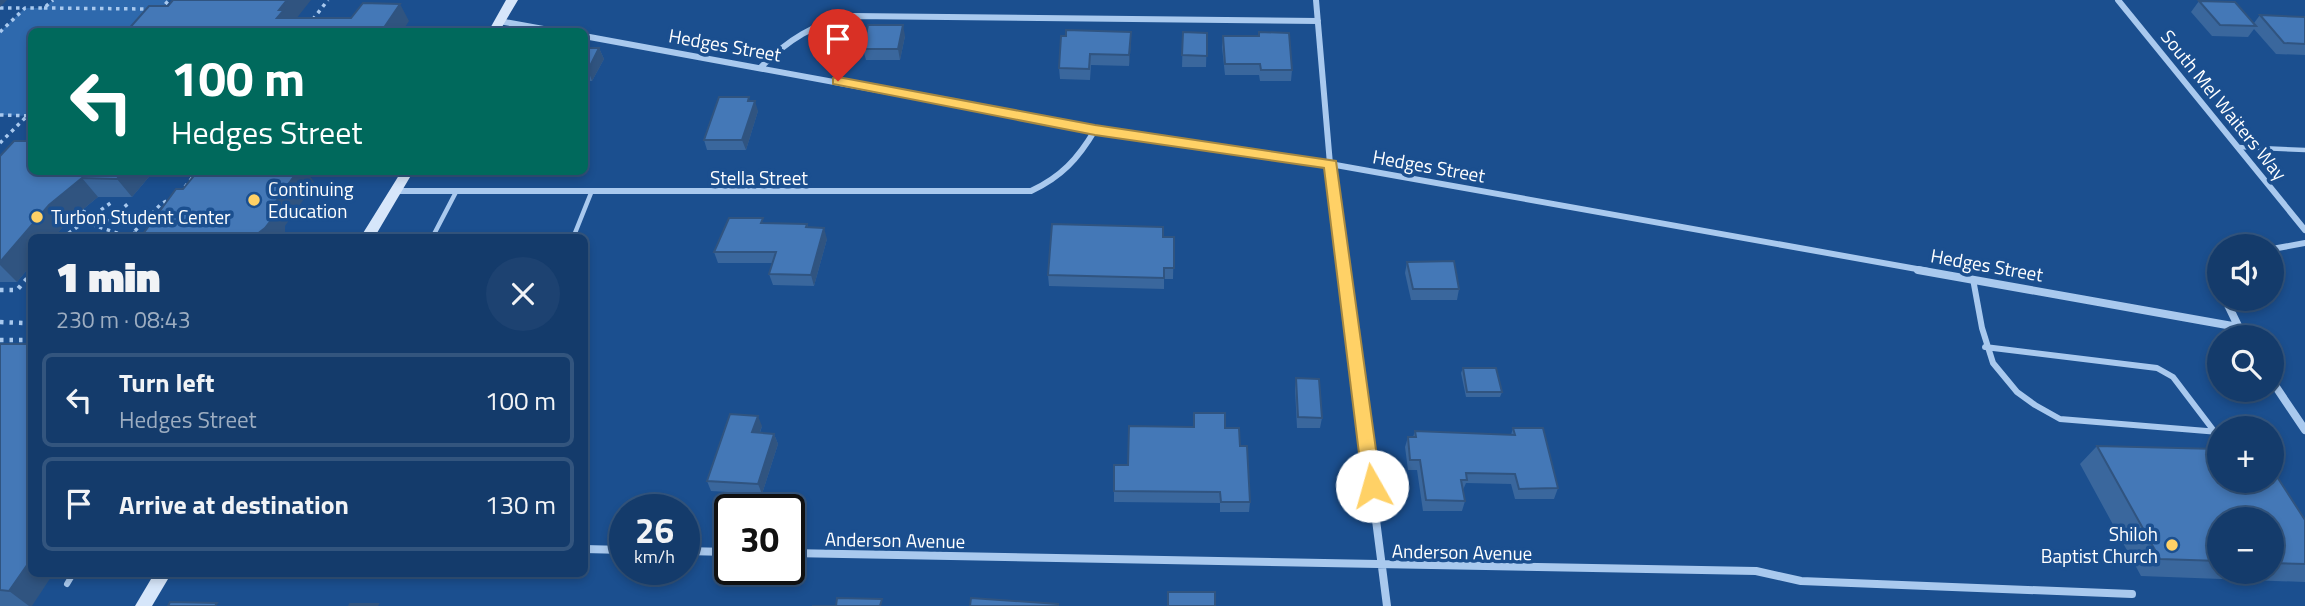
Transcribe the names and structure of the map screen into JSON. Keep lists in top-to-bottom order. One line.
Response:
{"streets":{"street":["Hedges Street","South Mel Waiters Way","Stella Street","Anderson Avenue"]},"crossings":[["Hedges Street","Stella Street"]],"places":["Continuing Education","Turbon Student Center","Shiloh Baptist Church"],"page":{"turn":["100 m","Hedges Street"],"map_buttons":["+","−"],"heading":["1 min","230 m · 08:43"],"list":[{"name":"Turn left","note":"Hedges Street","value":"100 m"},{"name":"Arrive at destination","value":"130 m"}],"speed":"26 km/h","limit":"30"}}
